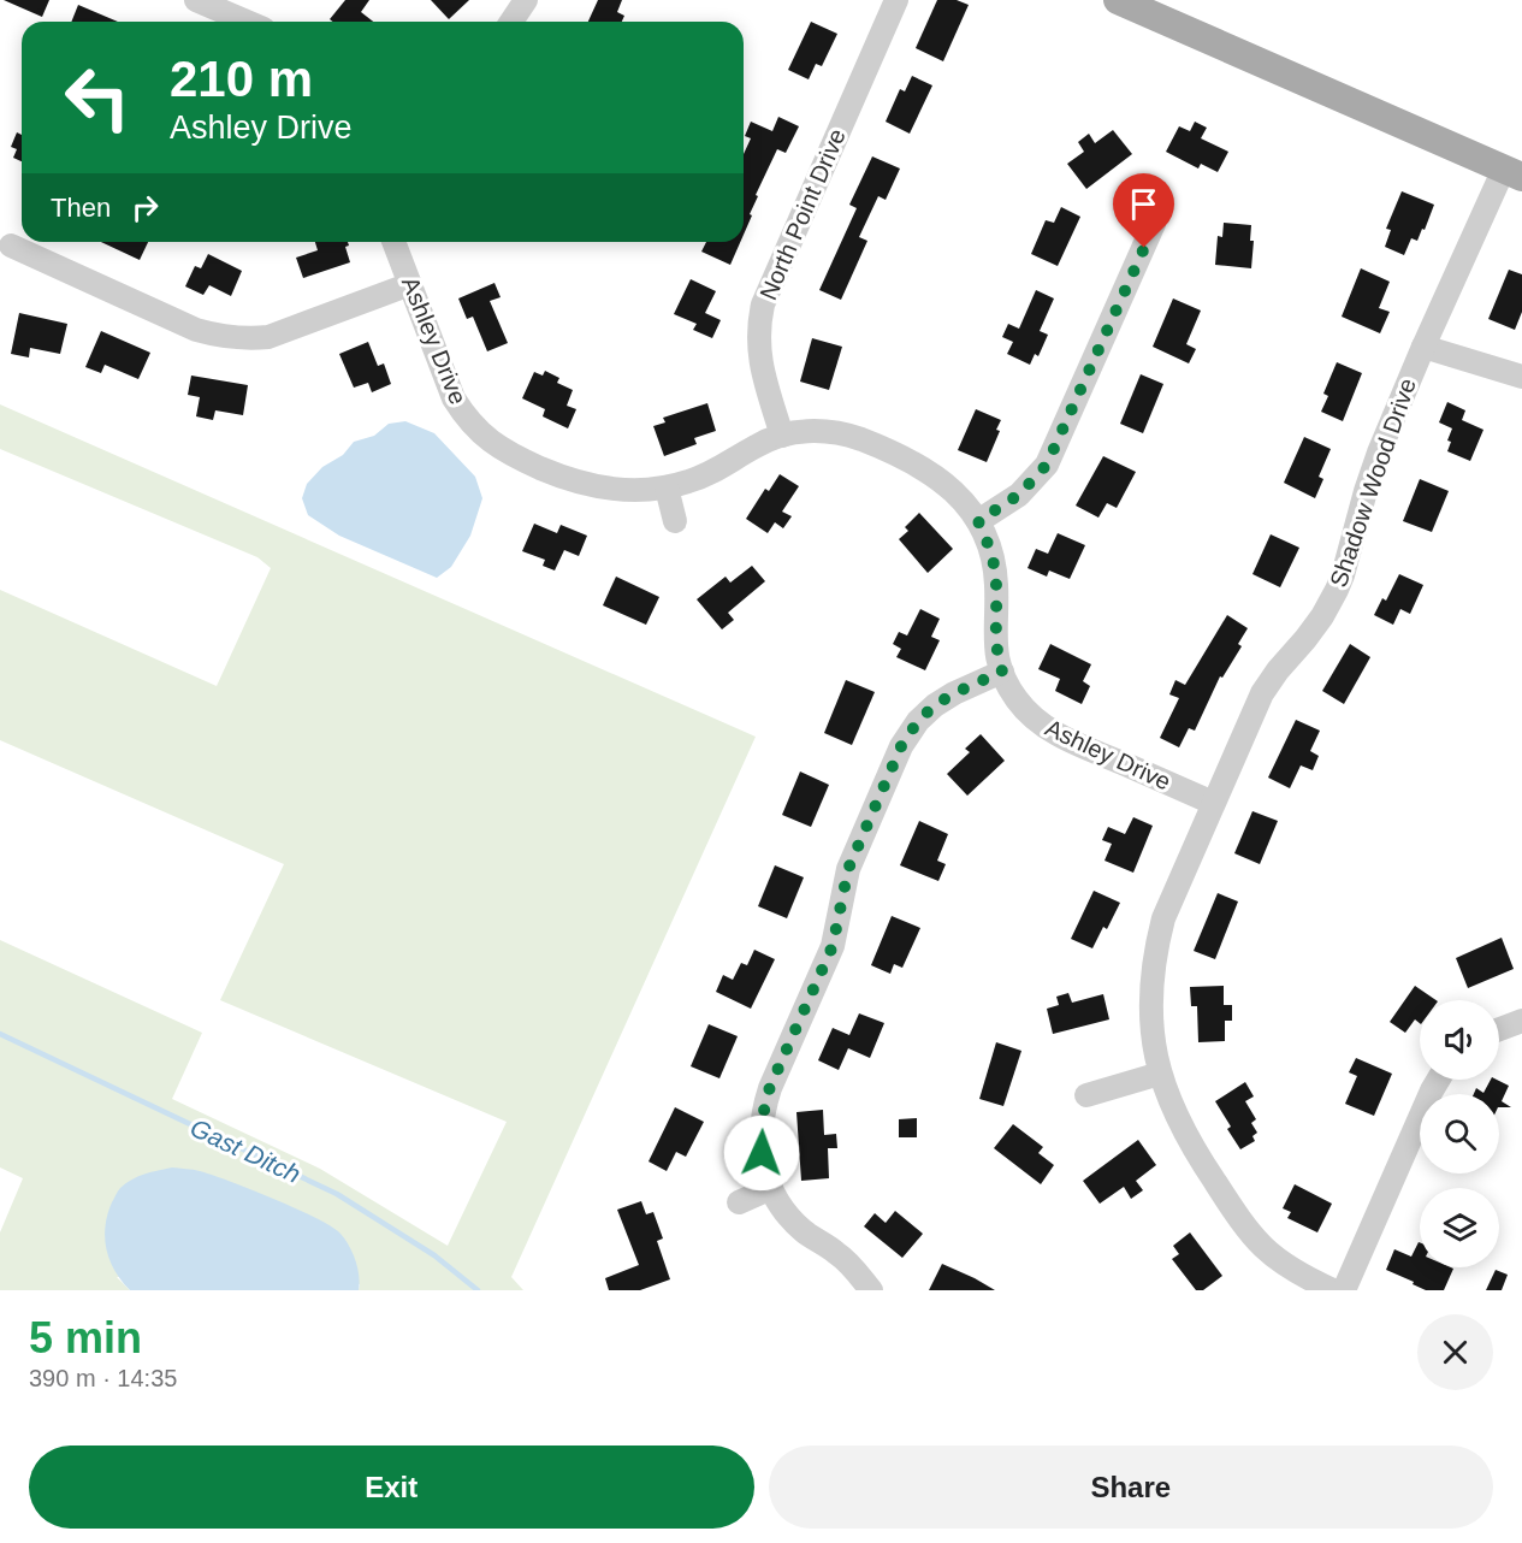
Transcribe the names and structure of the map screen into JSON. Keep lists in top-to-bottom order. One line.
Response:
{"streets":{"street":["North Point Drive","Ashley Drive","Shadow Wood Drive"]},"crossings":[["North Point Drive","Ashley Drive"],["Ashley Drive","Shadow Wood Drive"]],"water":["Gast Ditch"],"page":{"turn":["210 m","Ashley Drive"],"then":"Then","heading":["5 min","390 m · 14:35"],"buttons":["Exit","Share"]}}
